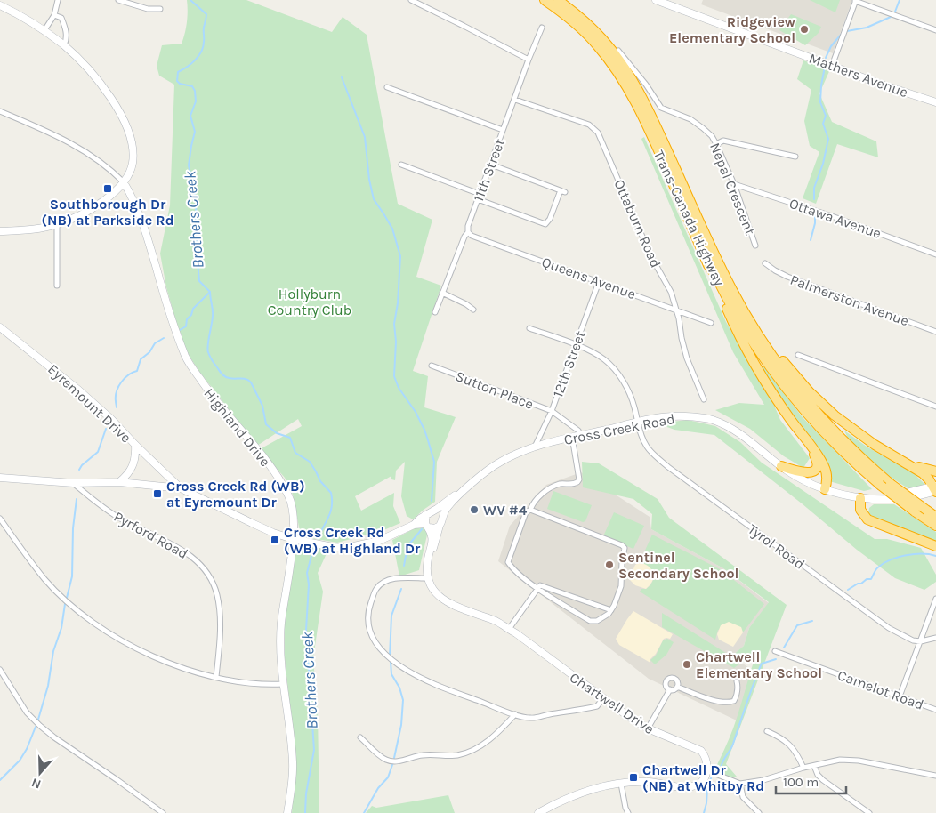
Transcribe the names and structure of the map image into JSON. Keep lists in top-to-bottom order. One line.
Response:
{"streets":{"highway":["Trans-Canada Highway"],"street":["Mathers Avenue","11th Street","Nepal Crescent","Ottawa Avenue","Ottaburn Road","Queens Avenue","Palmerston Avenue","12th Street","Sutton Place","Eyremount Drive","Highland Drive","Cross Creek Road","Pyrford Road","Tyrol Road","Camelot Road","Chartwell Drive"]},"crossings":[["11th Street","Ottaburn Road"],["11th Street","Queens Avenue"],["Nepal Crescent","Ottawa Avenue"],["Ottaburn Road","Queens Avenue"],["Queens Avenue","12th Street"],["12th Street","Sutton Place"],["12th Street","Cross Creek Road"],["12th Street","Tyrol Road"],["Cross Creek Road","Tyrol Road"]],"water":["Brothers Creek"],"parks":["Hollyburn Country Club"],"places":{"other":["Ridgeview Elementary School","WV #4","Sentinel Secondary School","Chartwell Elementary School"],"transit":["Southborough Dr (NB) at Parkside Rd","Cross Creek Rd (WB) at Eyremount Dr","Cross Creek Rd (WB) at Highland Dr","Chartwell Dr (NB) at Whitby Rd"]},"scale_bar":"100 m","north":"bottom"}
